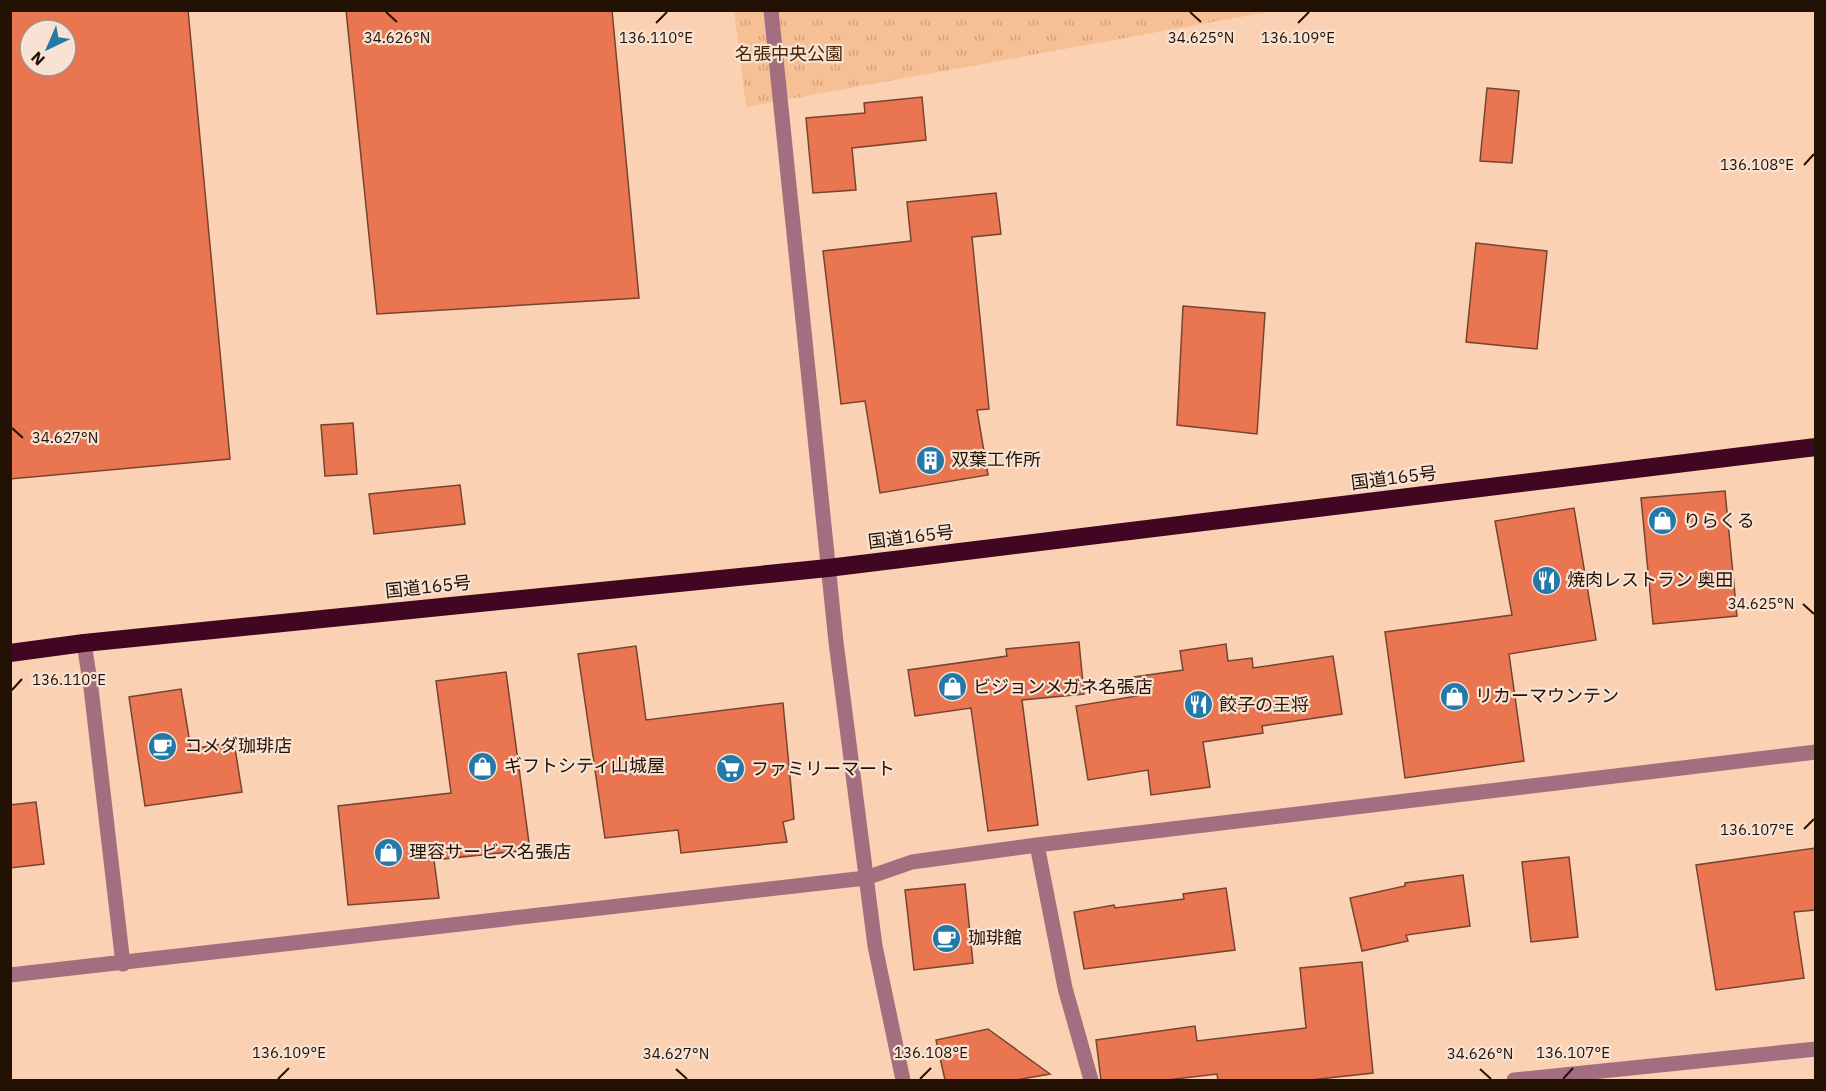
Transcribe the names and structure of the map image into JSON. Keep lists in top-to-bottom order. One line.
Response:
{"streets":{"highway":["国道165号"]},"parks":["名張中央公園"],"places":{"building":["双葉工作所"],"shop":["りらくる","ビジョンメガネ名張店","リカーマウンテン","ギフトシティ山城屋","理容サービス名張店"],"restaurant":["焼肉レストラン 奥田","餃子の王将"],"cafe":["コメダ珈琲店","珈琲館"],"supermarket":["ファミリーマート"]},"north":"bottom left","coordinates":["34.626°N","34.625°N","136.110°E","136.109°E","136.108°E","34.627°N","136.107°E"]}
